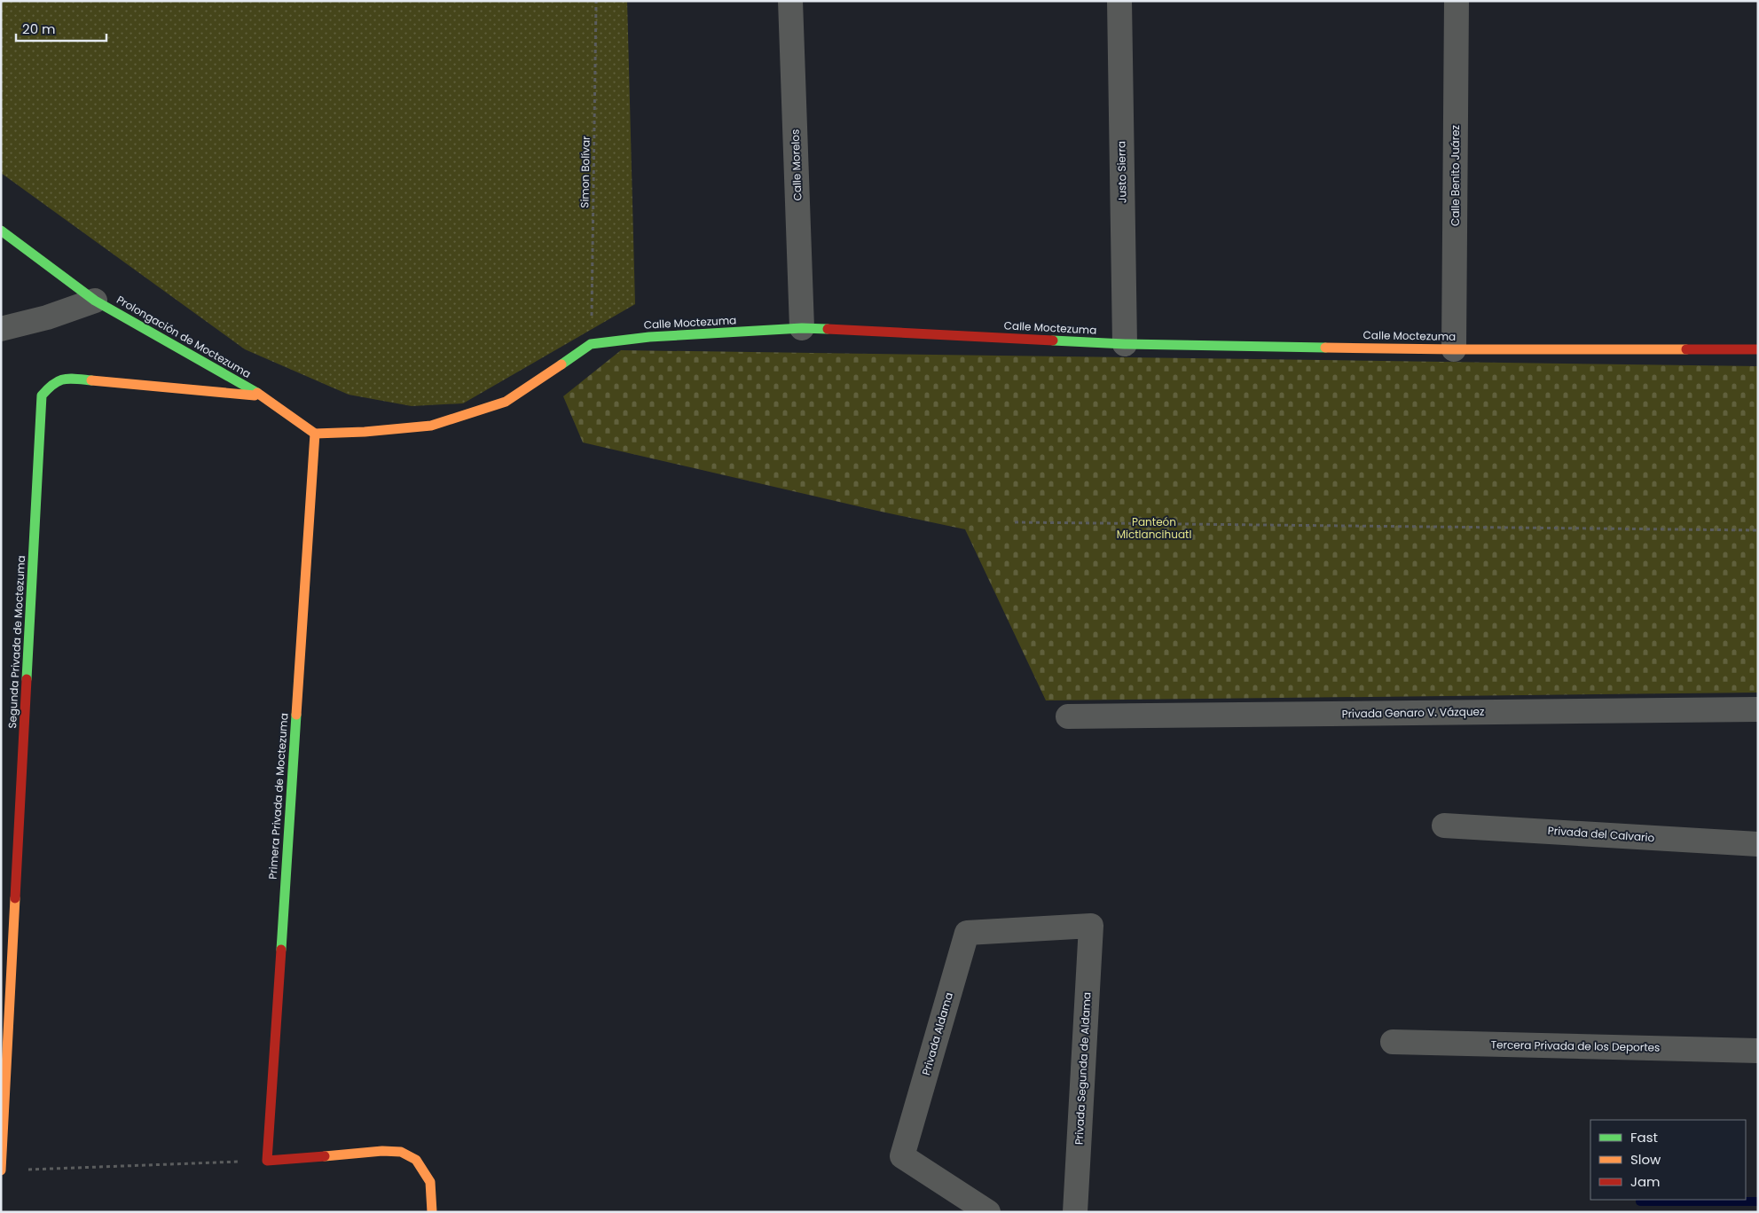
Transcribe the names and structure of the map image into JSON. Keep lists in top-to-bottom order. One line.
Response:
{"streets":{"street":["Calle Morelos","Justo Sierra","Calle Benito Juárez","Calle Moctezuma","Prolongación de Moctezuma","Segunda Privada de Moctezuma","Privada Genaro V. Vázquez","Primera Privada de Moctezuma","Privada del Calvario","Privada Aldama","Tercera Privada de los Deportes","Privada Segunda de Aldama"],"path":["Simon Bolívar"]},"crossings":[["Calle Morelos","Calle Moctezuma"],["Simon Bolívar","Calle Moctezuma"],["Justo Sierra","Calle Moctezuma"],["Calle Benito Juárez","Calle Moctezuma"],["Calle Moctezuma","Prolongación de Moctezuma"],["Calle Moctezuma","Primera Privada de Moctezuma"],["Prolongación de Moctezuma","Segunda Privada de Moctezuma"],["Prolongación de Moctezuma","Primera Privada de Moctezuma"],["Privada Aldama","Privada Segunda de Aldama"]],"parks":["Panteón Mictlancihuatl"],"legend":["Fast","Slow","Jam"],"scale_bar":"20 m"}
